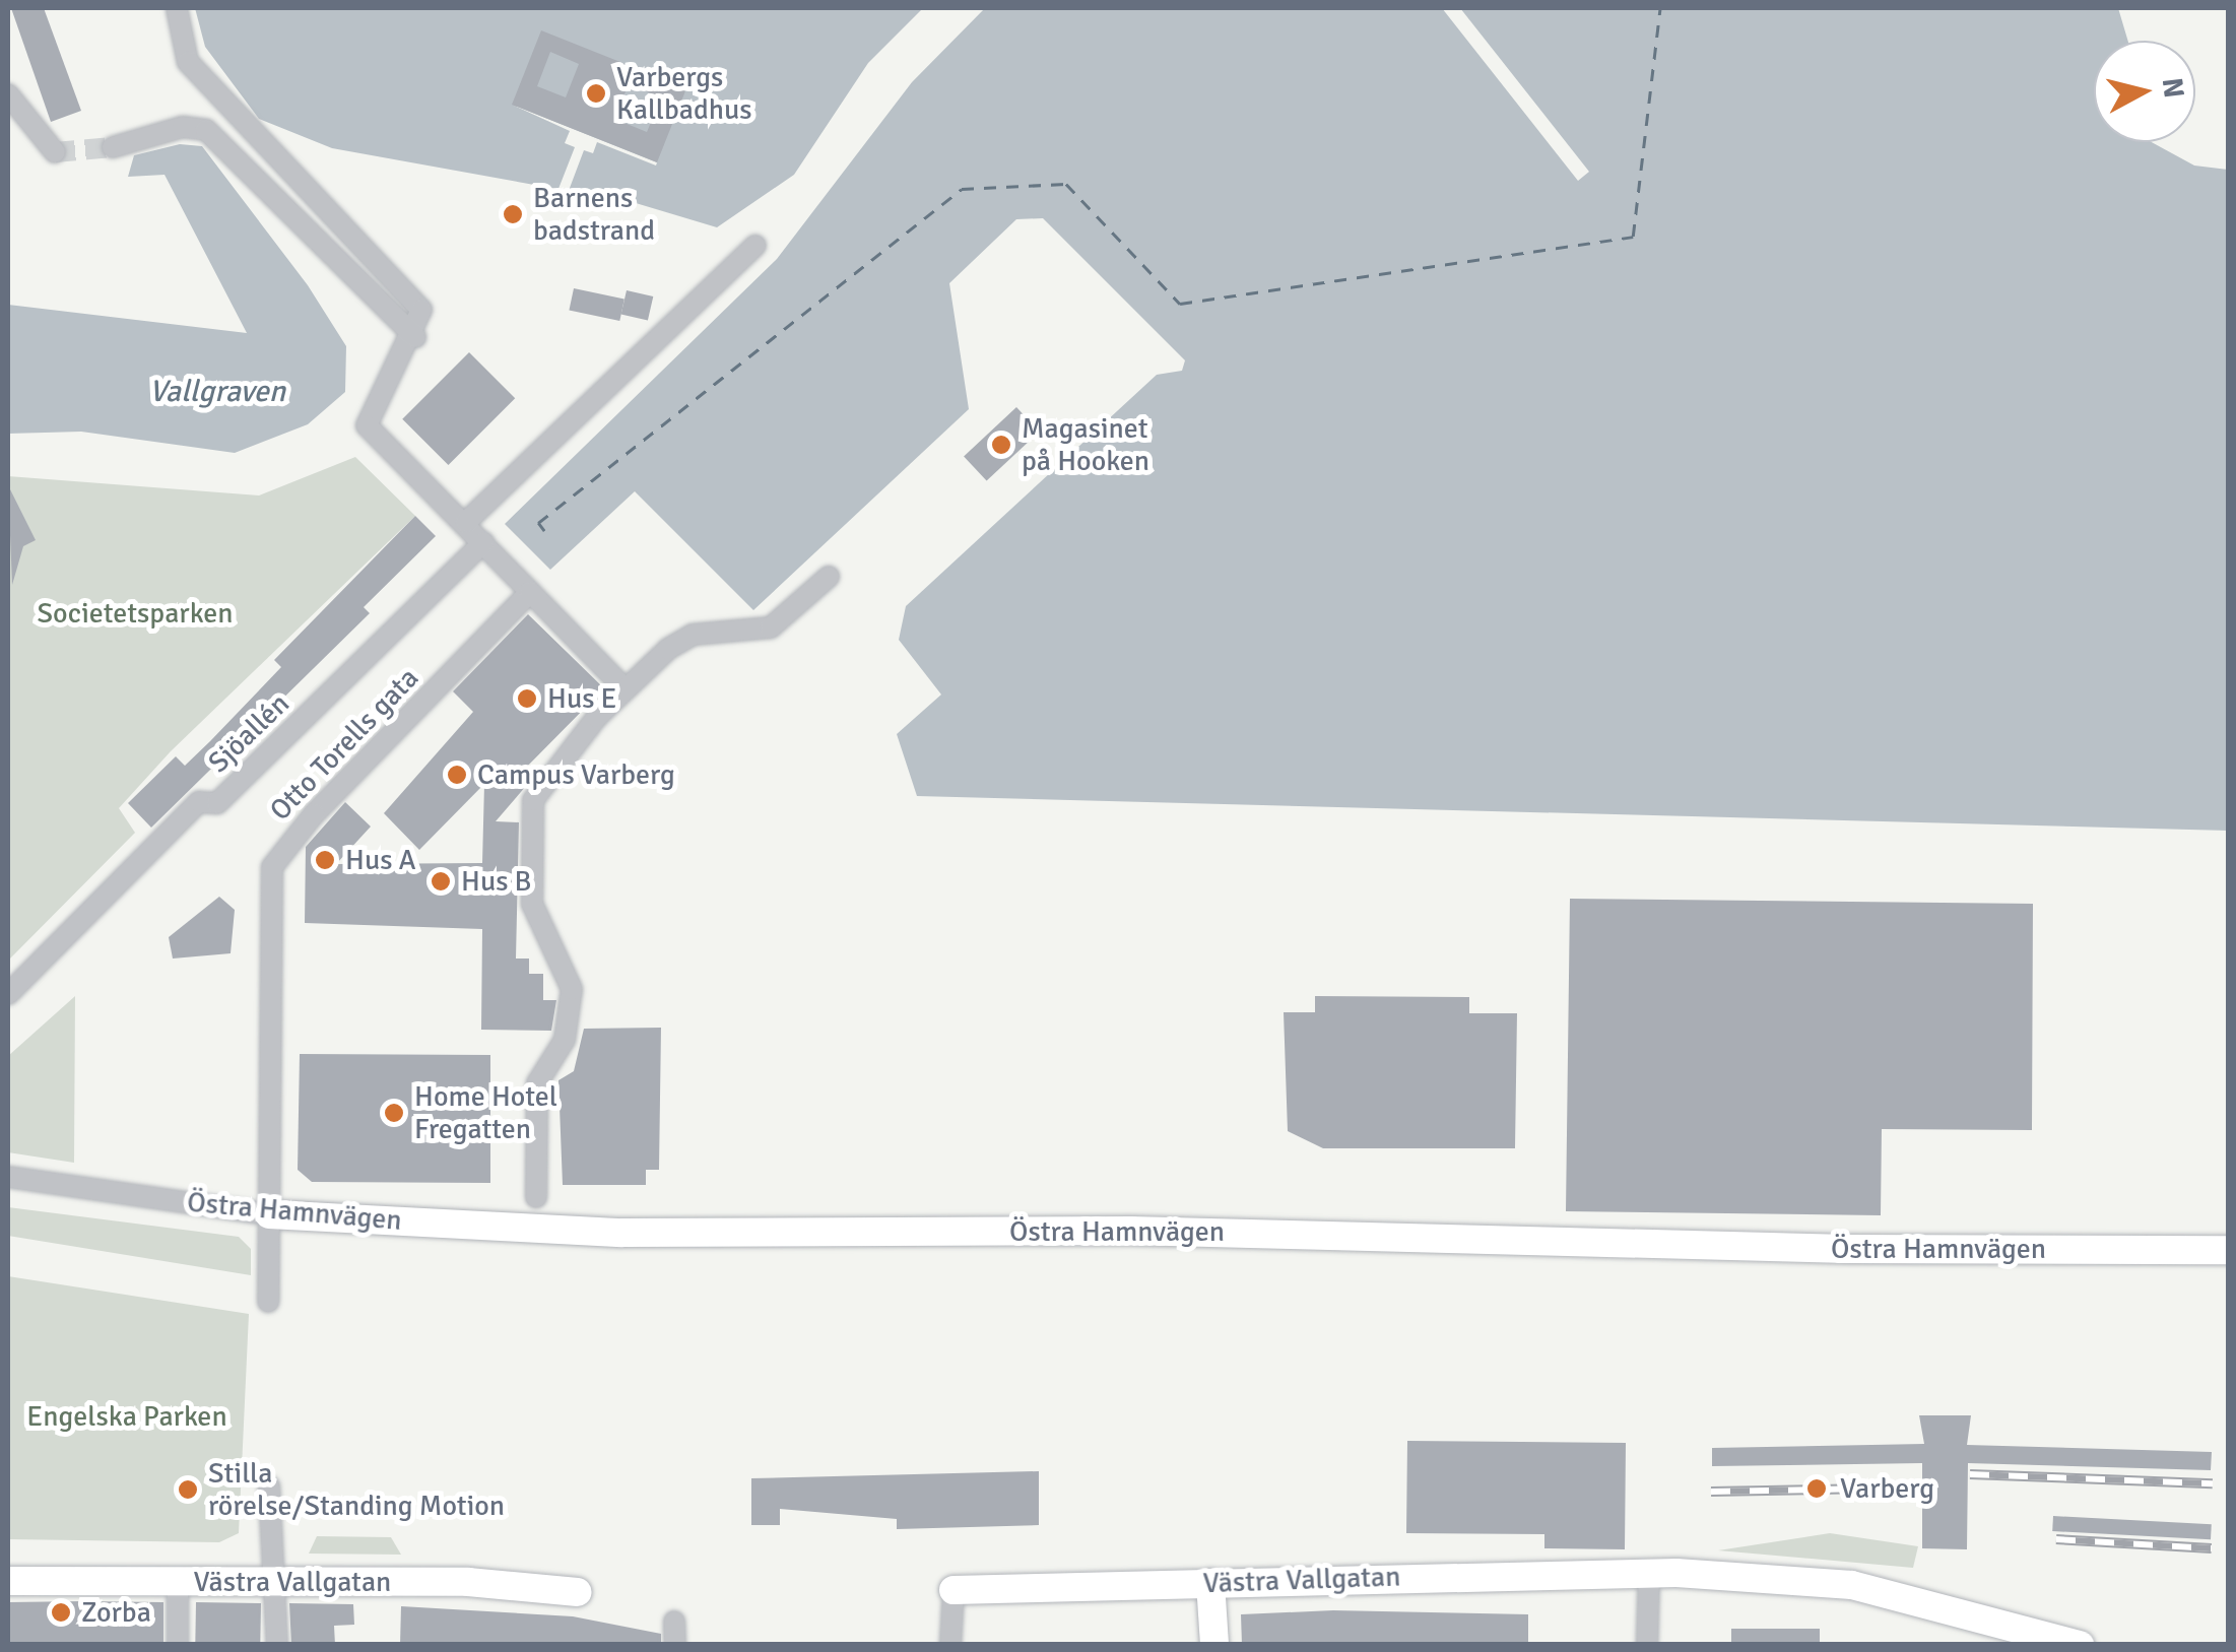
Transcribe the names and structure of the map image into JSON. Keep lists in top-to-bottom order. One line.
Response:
{"streets":{"street":["Sjöallén","Otto Torells gata","Östra Hamnvägen","Västra Vallgatan"]},"crossings":[["Otto Torells gata","Östra Hamnvägen"]],"water":["Vallgraven"],"parks":["Societetsparken","Engelska Parken"],"places":["Varbergs Kallbadhus","Barnens badstrand","Magasinet på Hooken","Hus E","Campus Varberg","Hus A","Hus B","Home Hotel Fregatten","Varberg","Stilla rörelse/Standing Motion","Zorba"],"north":"right"}
